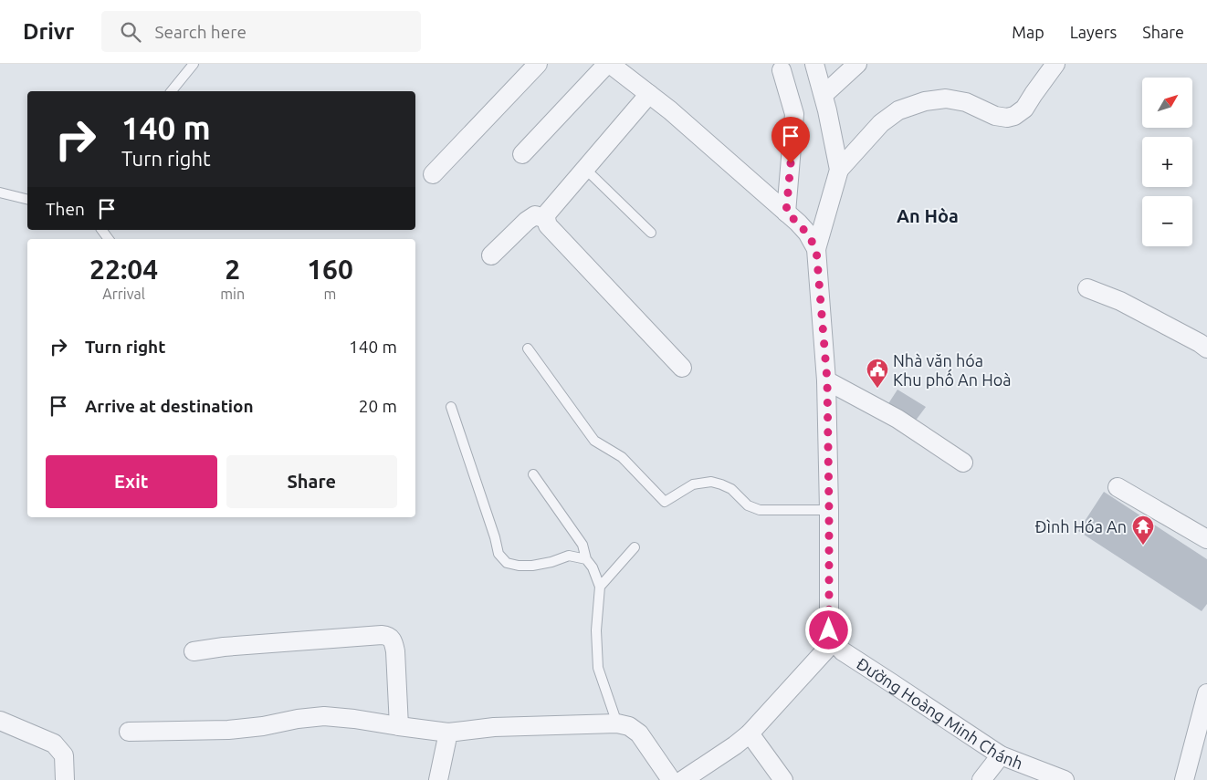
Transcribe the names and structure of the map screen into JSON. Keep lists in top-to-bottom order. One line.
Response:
{"streets":{"street":["Đường Hoàng Minh Chánh"]},"districts":["An Hòa"],"places":{"public building":["Nhà văn hóa Khu phố An Hoà"],"temple":["Đình Hóa An"]},"north":"top right","page":{"header":"Drivr","search":"Search here","nav":["Map","Layers","Share"],"map_buttons":["+","−"],"turn":["140 m","Turn right"],"then":"Then","eta":["22:04","Arrival","2","min","160","m"],"list":[{"name":"Turn right","value":"140 m"},{"name":"Arrive at destination","value":"20 m"}],"buttons":["Exit","Share"]}}
